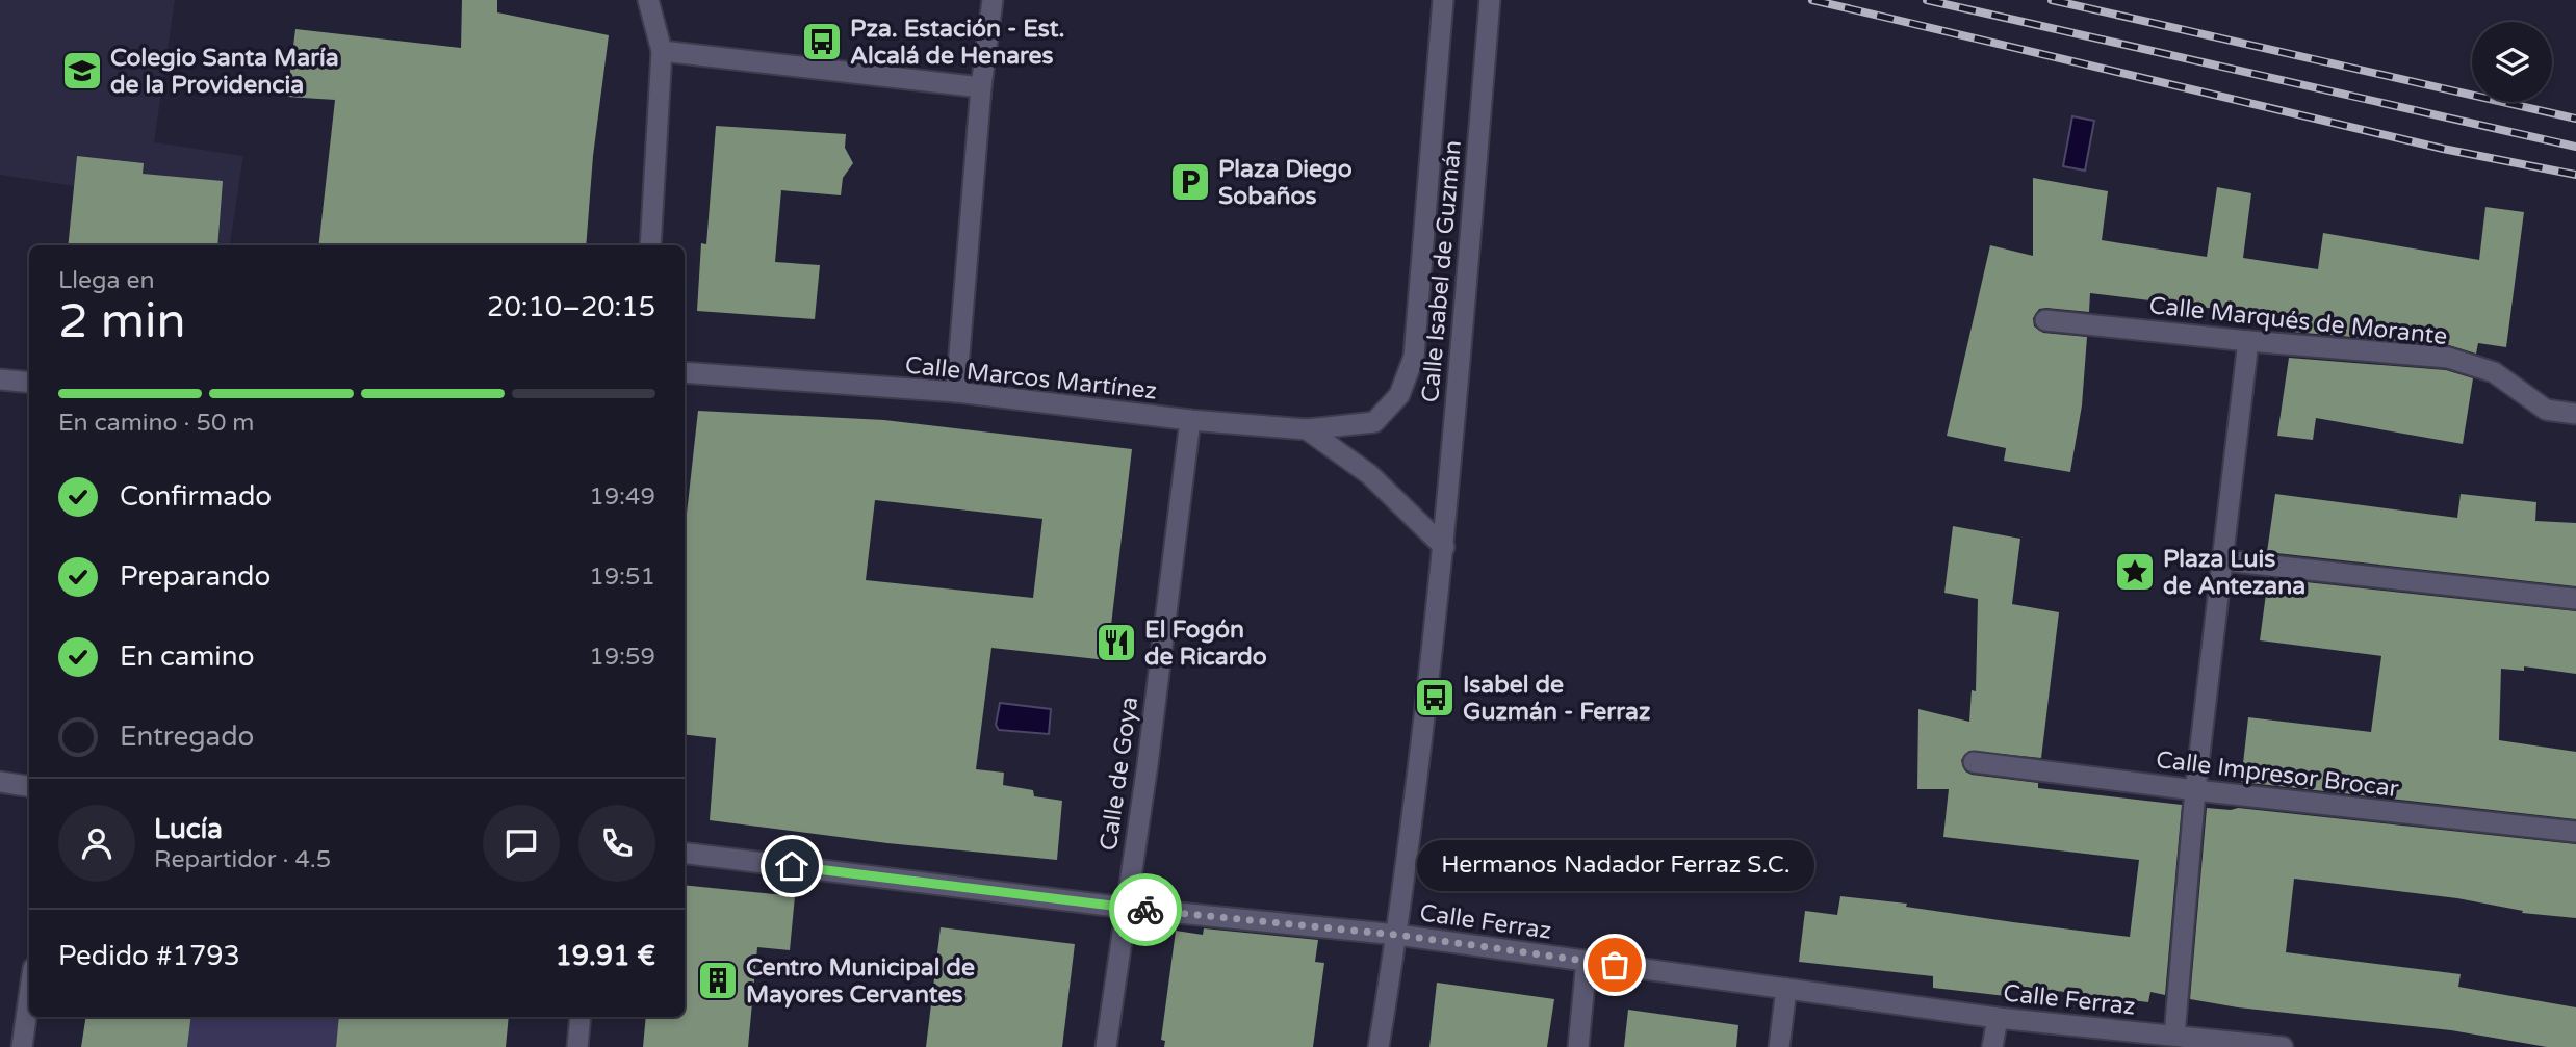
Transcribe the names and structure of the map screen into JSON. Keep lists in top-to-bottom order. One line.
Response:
{"streets":{"street":["Calle Isabel de Guzmán","Calle Marqués de Morante","Calle Marcos Martínez","Calle de Goya","Calle Impresor Brocar","Calle Ferraz"]},"crossings":[["Calle Isabel de Guzmán","Calle Marcos Martínez"],["Calle Isabel de Guzmán","Calle Ferraz"],["Calle Marcos Martínez","Calle de Goya"],["Calle de Goya","Calle Ferraz"]],"places":{"bus stop":["Pza. Estación - Est. Alcalá de Henares","Isabel de Guzmán - Ferraz"],"school or university":["Colegio Santa María de la Providencia"],"parking":["Plaza Diego Sobaños"],"place":["Plaza Luis de Antezana"],"restaurant":["El Fogón de Ricardo"],"other":["Hermanos Nadador Ferraz S.C."],"building":["Centro Municipal de Mayores Cervantes"]},"page":{"heading":["2 min","Llega en","20:10–20:15"],"panel":["Lucía","Repartidor · 4.5","Pedido #1793","19.91 €"],"bar":"En camino · 50 m","list":[["Confirmado","19:49"],["Preparando","19:51"],["En camino","19:59"],"Entregado"],"bubble":"Hermanos Nadador Ferraz S.C."}}
